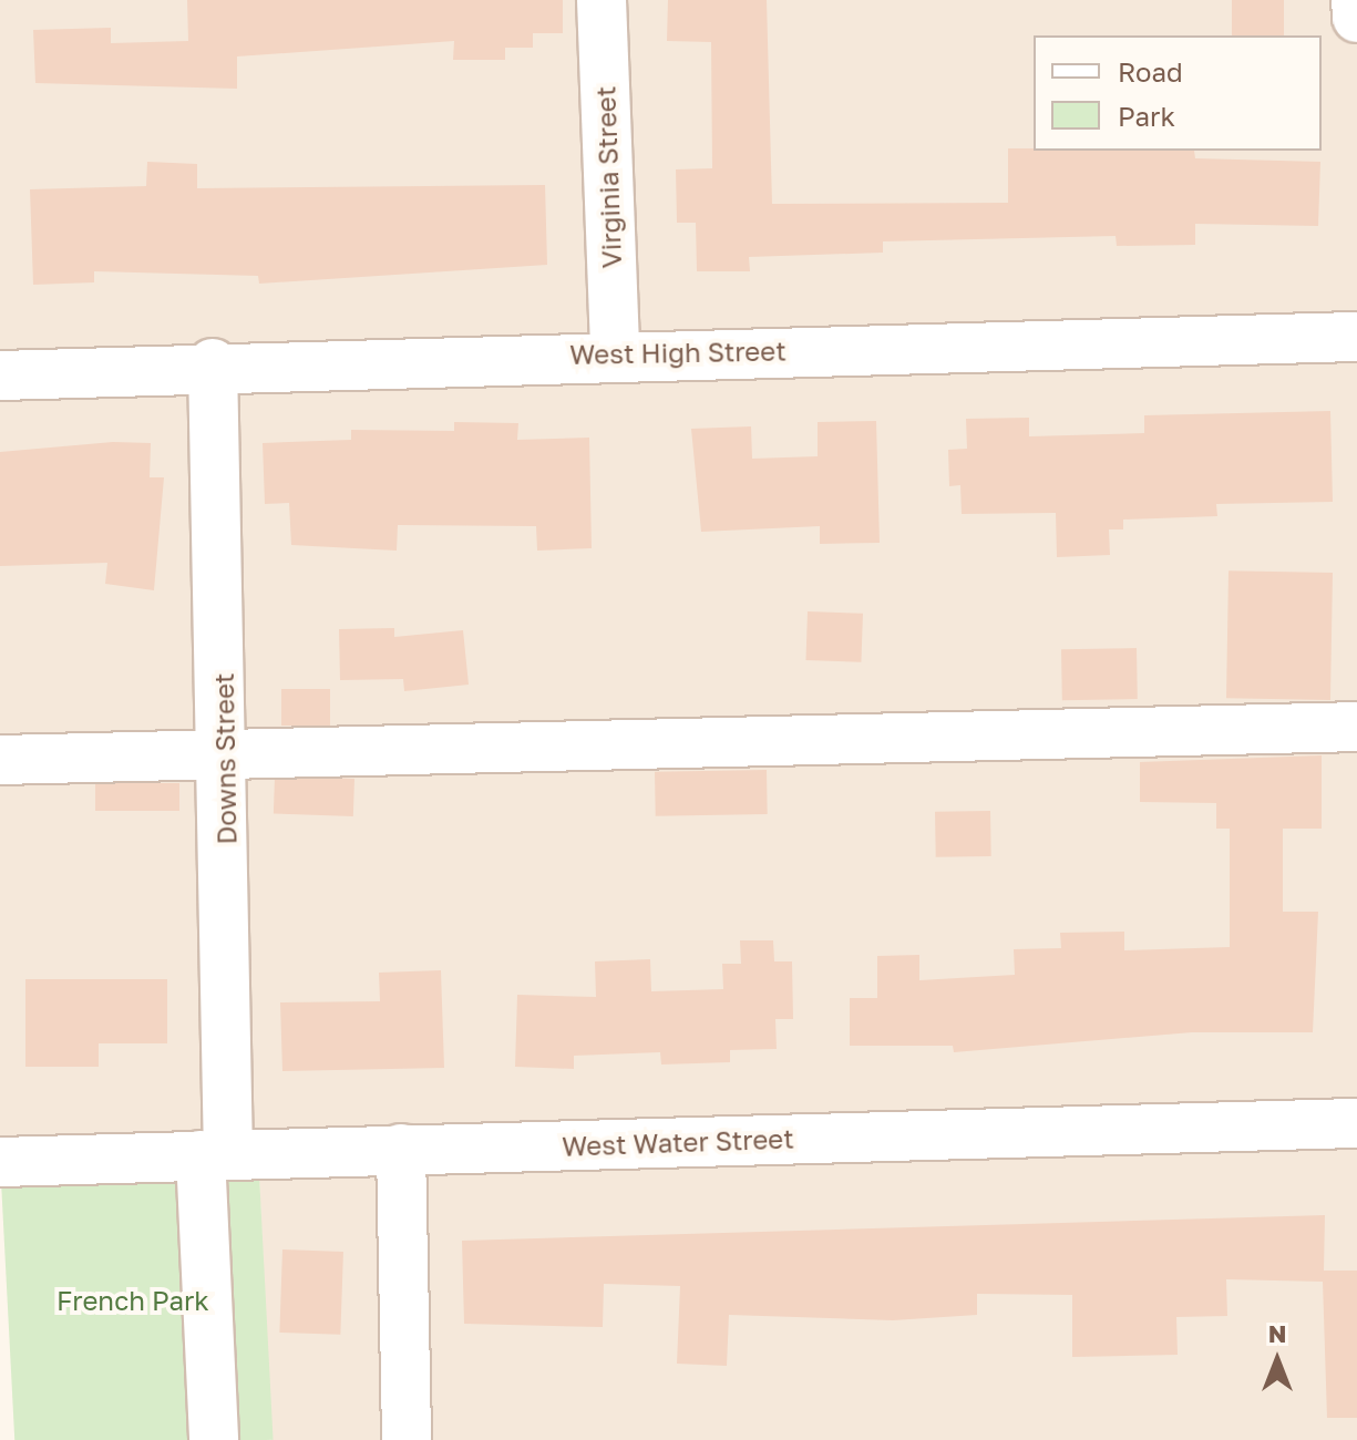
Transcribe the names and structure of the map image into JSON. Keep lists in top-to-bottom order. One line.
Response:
{"streets":{"street":["Virginia Street","West High Street","Downs Street","West Water Street"]},"crossings":[["Virginia Street","West High Street"],["West High Street","Downs Street"],["Downs Street","West Water Street"]],"parks":["French Park"],"legend":["Road","Park"],"north":"top"}
